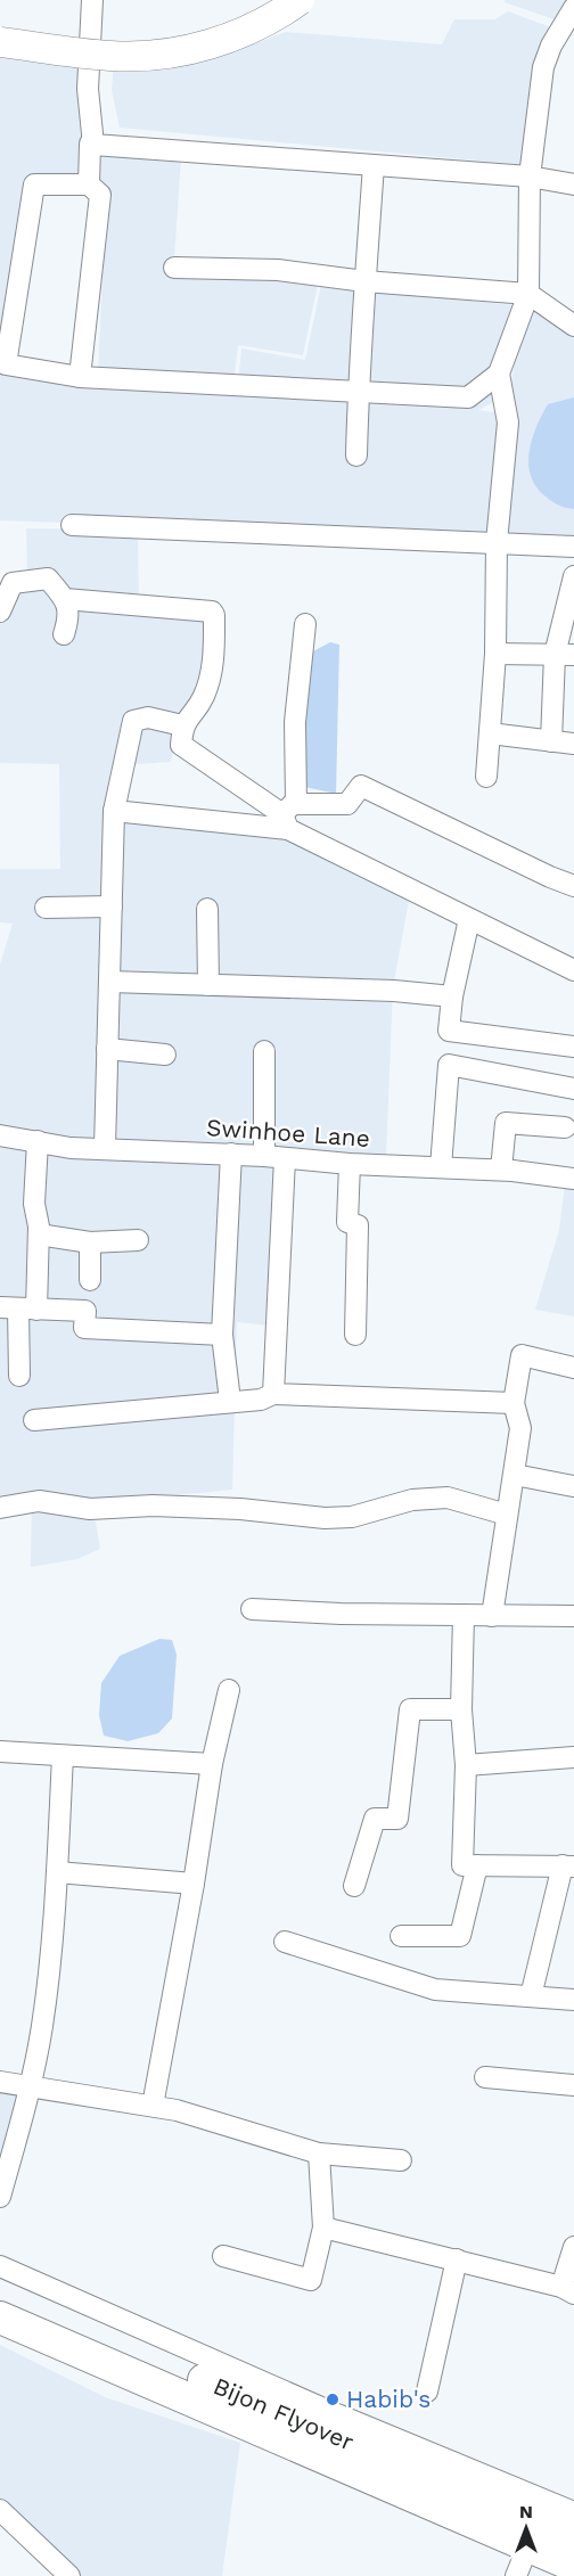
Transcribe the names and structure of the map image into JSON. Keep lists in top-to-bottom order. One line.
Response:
{"streets":{"main road":["Bijon Flyover"],"street":["Swinhoe Lane"]},"places":["Habib's"],"north":"top"}
